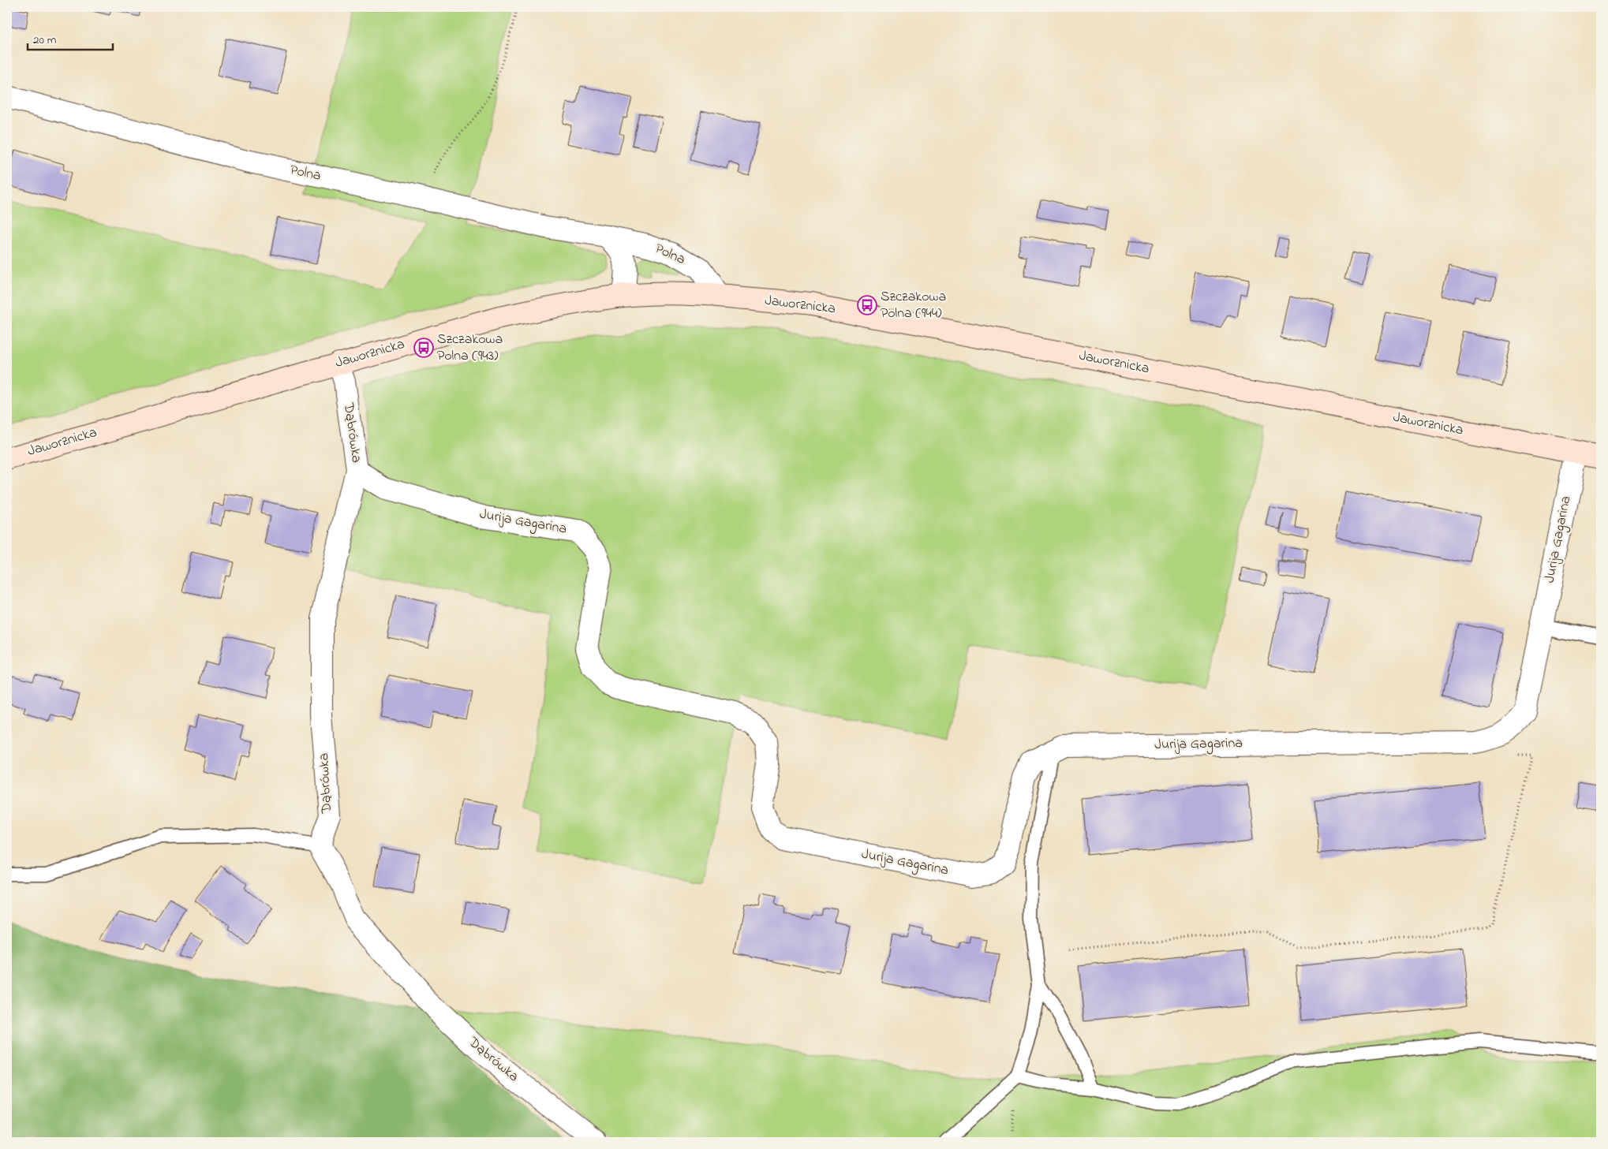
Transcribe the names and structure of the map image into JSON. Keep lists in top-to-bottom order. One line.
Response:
{"streets":{"street":["Polna","Jaworznicka","Dąbrówka","Jurija Gagarina"]},"crossings":[["Polna","Jaworznicka"],["Jaworznicka","Dąbrówka"],["Jaworznicka","Jurija Gagarina"],["Dąbrówka","Jurija Gagarina"]],"places":{"bus stop":["Szczakowa Polna (944)","Szczakowa Polna (943)"]},"scale_bar":"20 m"}
